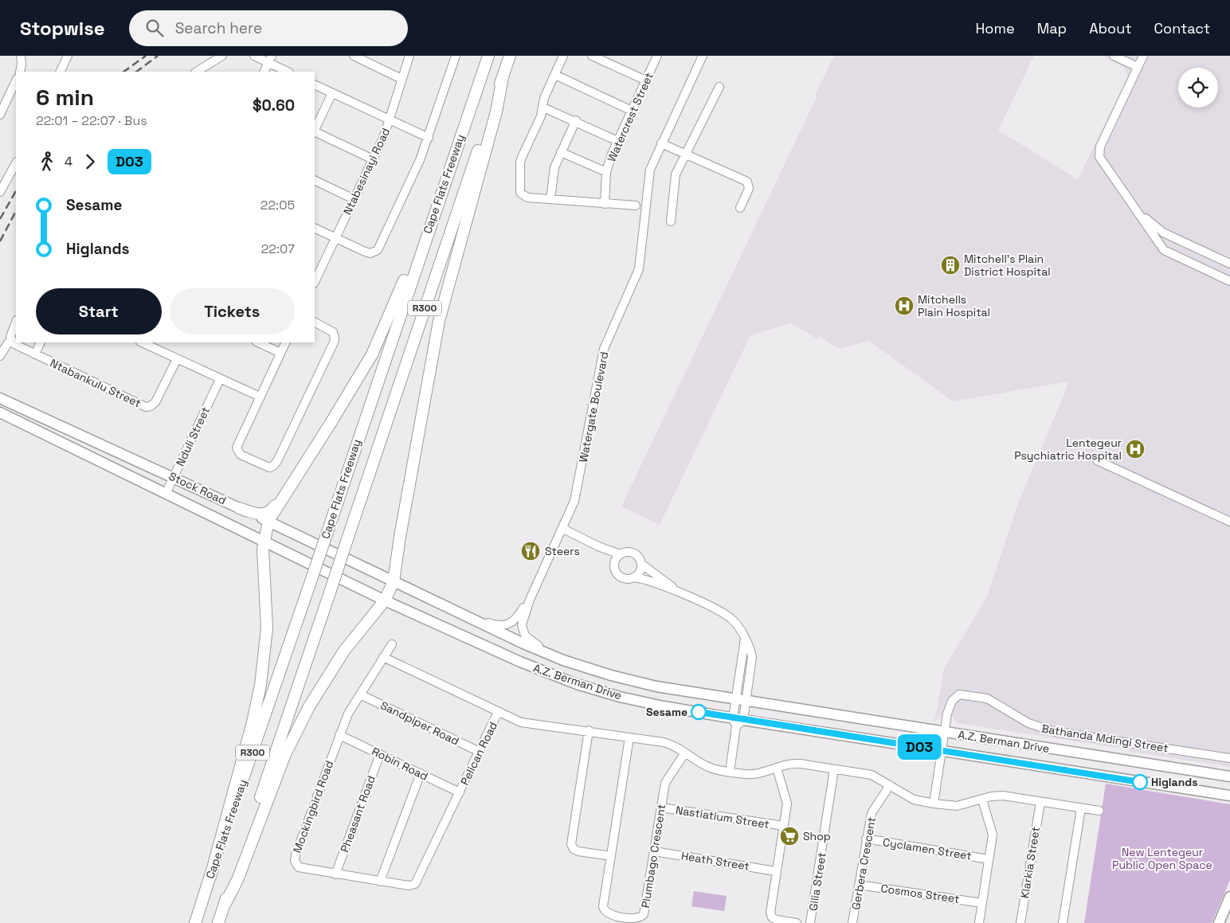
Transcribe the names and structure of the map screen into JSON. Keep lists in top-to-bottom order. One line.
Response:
{"streets":{"highway":["Cape Flats Freeway","R300"],"main road":["Stock Road","A.Z. Berman Drive"],"street":["Watercrest Street","Ntabesinayi Road","Ntabankulu Street","Watergate Boulevard","Nduli Street","Sandpiper Road","Bathanda Mdingi Street","Pelican Road","Robin Road","Mockingbird Road","Pheasant Road","Nastiatium Street","Cyclamen Street","Plumbago Crescent","Heath Street","Klarkia Street","Gerbera Crescent","Gilia Street","Cosmos Street"]},"crossings":[["Watergate Boulevard","A.Z. Berman Drive"],["Nduli Street","Stock Road"],["Stock Road","A.Z. Berman Drive"],["A.Z. Berman Drive","Bathanda Mdingi Street"],["Sandpiper Road","Pelican Road"],["Sandpiper Road","Mockingbird Road"],["Bathanda Mdingi Street","Pelican Road"],["Pelican Road","Robin Road"],["Pelican Road","Mockingbird Road"],["Pelican Road","Plumbago Crescent"],["Pelican Road","Klarkia Street"],["Pelican Road","Gerbera Crescent"],["Pelican Road","Gilia Street"],["Robin Road","Mockingbird Road"],["Robin Road","Pheasant Road"],["Mockingbird Road","Pheasant Road"],["Nastiatium Street","Plumbago Crescent"],["Cyclamen Street","Gerbera Crescent"],["Plumbago Crescent","Heath Street"],["Gerbera Crescent","Cosmos Street"]],"parks":["New Lentegeur Public Open Space"],"places":{"building":["Mitchell's Plain District Hospital"],"hospital":["Mitchells Plain Hospital","Lentegeur Psychiatric Hospital"],"restaurant":["Steers"],"other":["Sesame","Higlands"],"supermarket":["Shop"]},"lines":["bus line D03"],"page":{"header":"Stopwise","search":"Search here","nav":["Home","Map","About","Contact"],"on_map":"D03","heading":["6 min","22:01 – 22:07 · Bus","$0.60"],"legs":["4","D03"],"list":[{"name":"Sesame","value":"22:05"},{"name":"Higlands","value":"22:07"}],"buttons":["Start","Tickets"]}}
